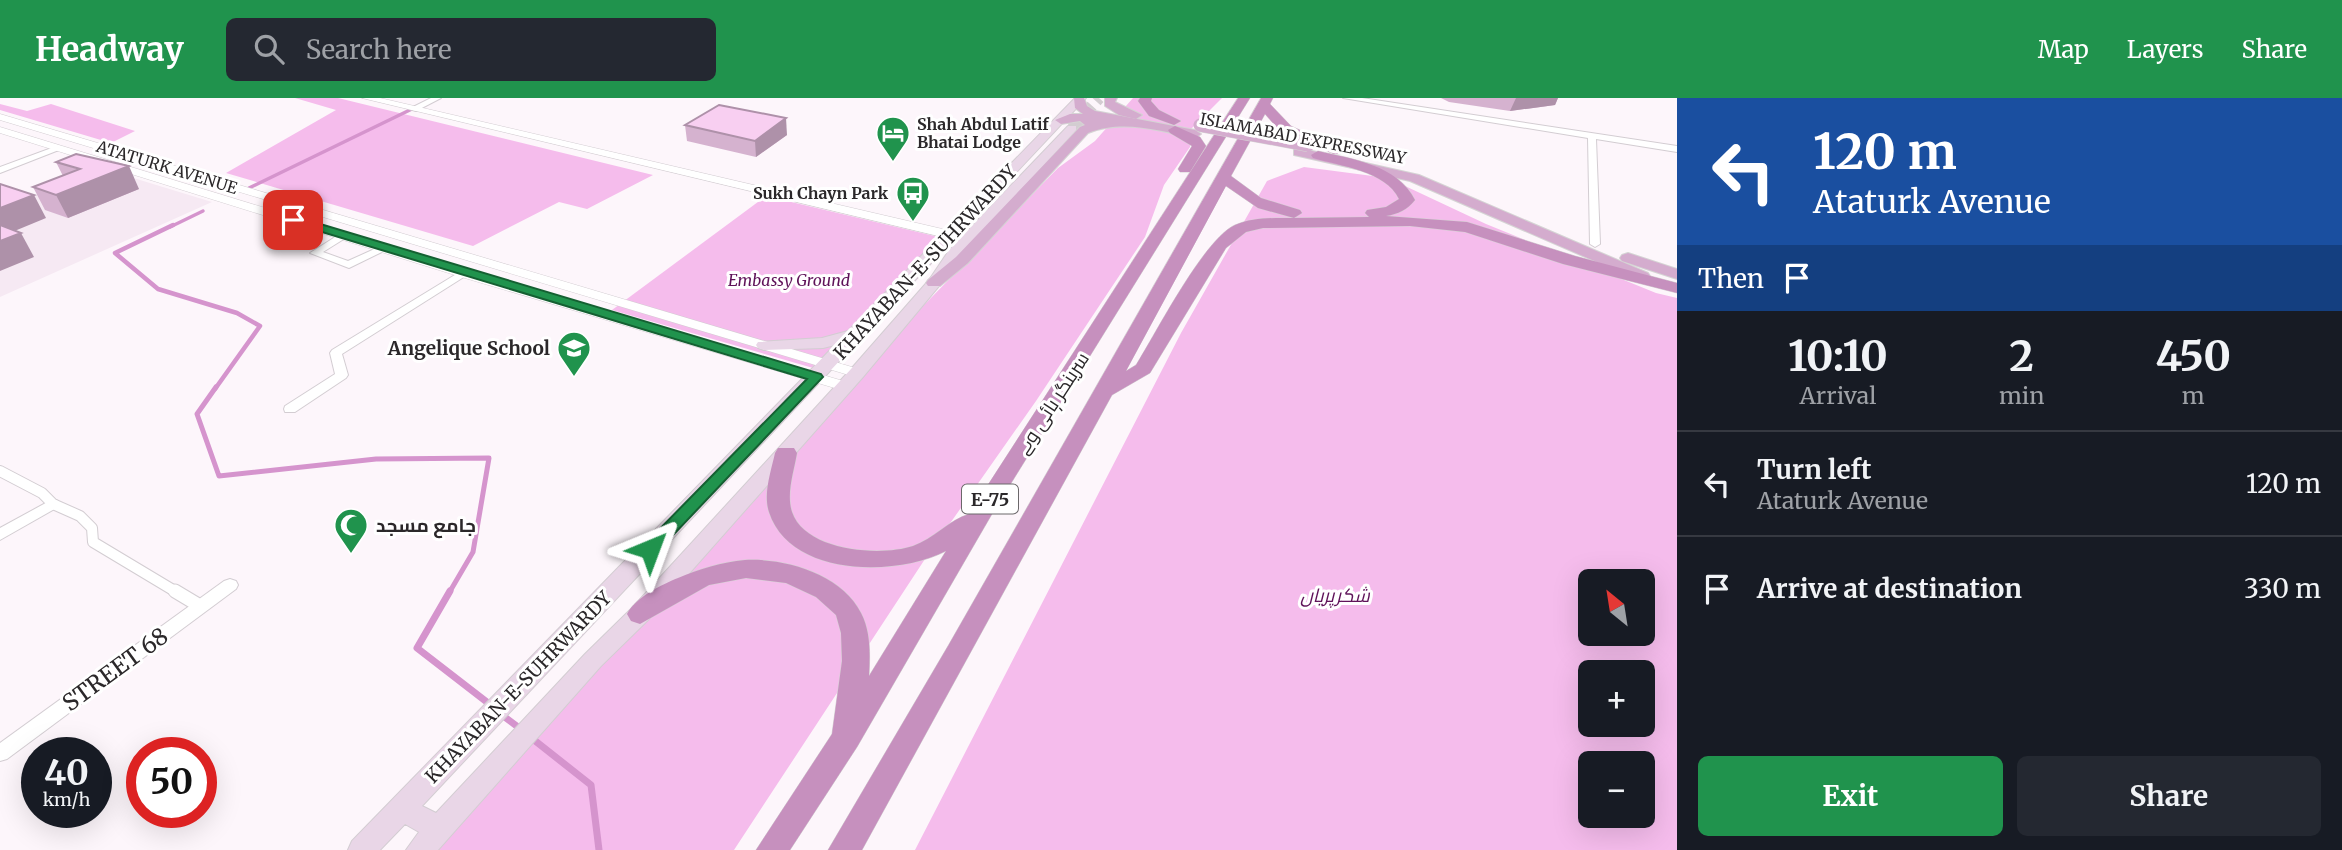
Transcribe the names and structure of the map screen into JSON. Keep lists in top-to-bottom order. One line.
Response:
{"streets":{"highway":["سرینگر ہائی وے","E-75"],"main road":["ISLAMABAD EXPRESSWAY","KHAYABAN-E-SUHRWARDY"],"street":["ATATURK AVENUE","STREET 68"]},"crossings":[["ISLAMABAD EXPRESSWAY","KHAYABAN-E-SUHRWARDY"],["ATATURK AVENUE","KHAYABAN-E-SUHRWARDY"]],"parks":["Embassy Ground","شکرپریاں"],"places":{"hotel":["Shah Abdul Latif Bhatai Lodge"],"bus stop":["Sukh Chayn Park"],"school or university":["Angelique School"],"mosque":["جامع مسجد"]},"north":"top left","page":{"header":"Headway","search":"Search here","nav":["Map","Layers","Share"],"turn":["120 m","Ataturk Avenue"],"then":"Then","eta":["10:10","Arrival","2","min","450","m"],"list":[{"name":"Turn left","note":"Ataturk Avenue","value":"120 m"},{"name":"Arrive at destination","value":"330 m"}],"map_buttons":["+","−"],"speed":"40 km/h","limit":"50","buttons":["Exit","Share"]}}
